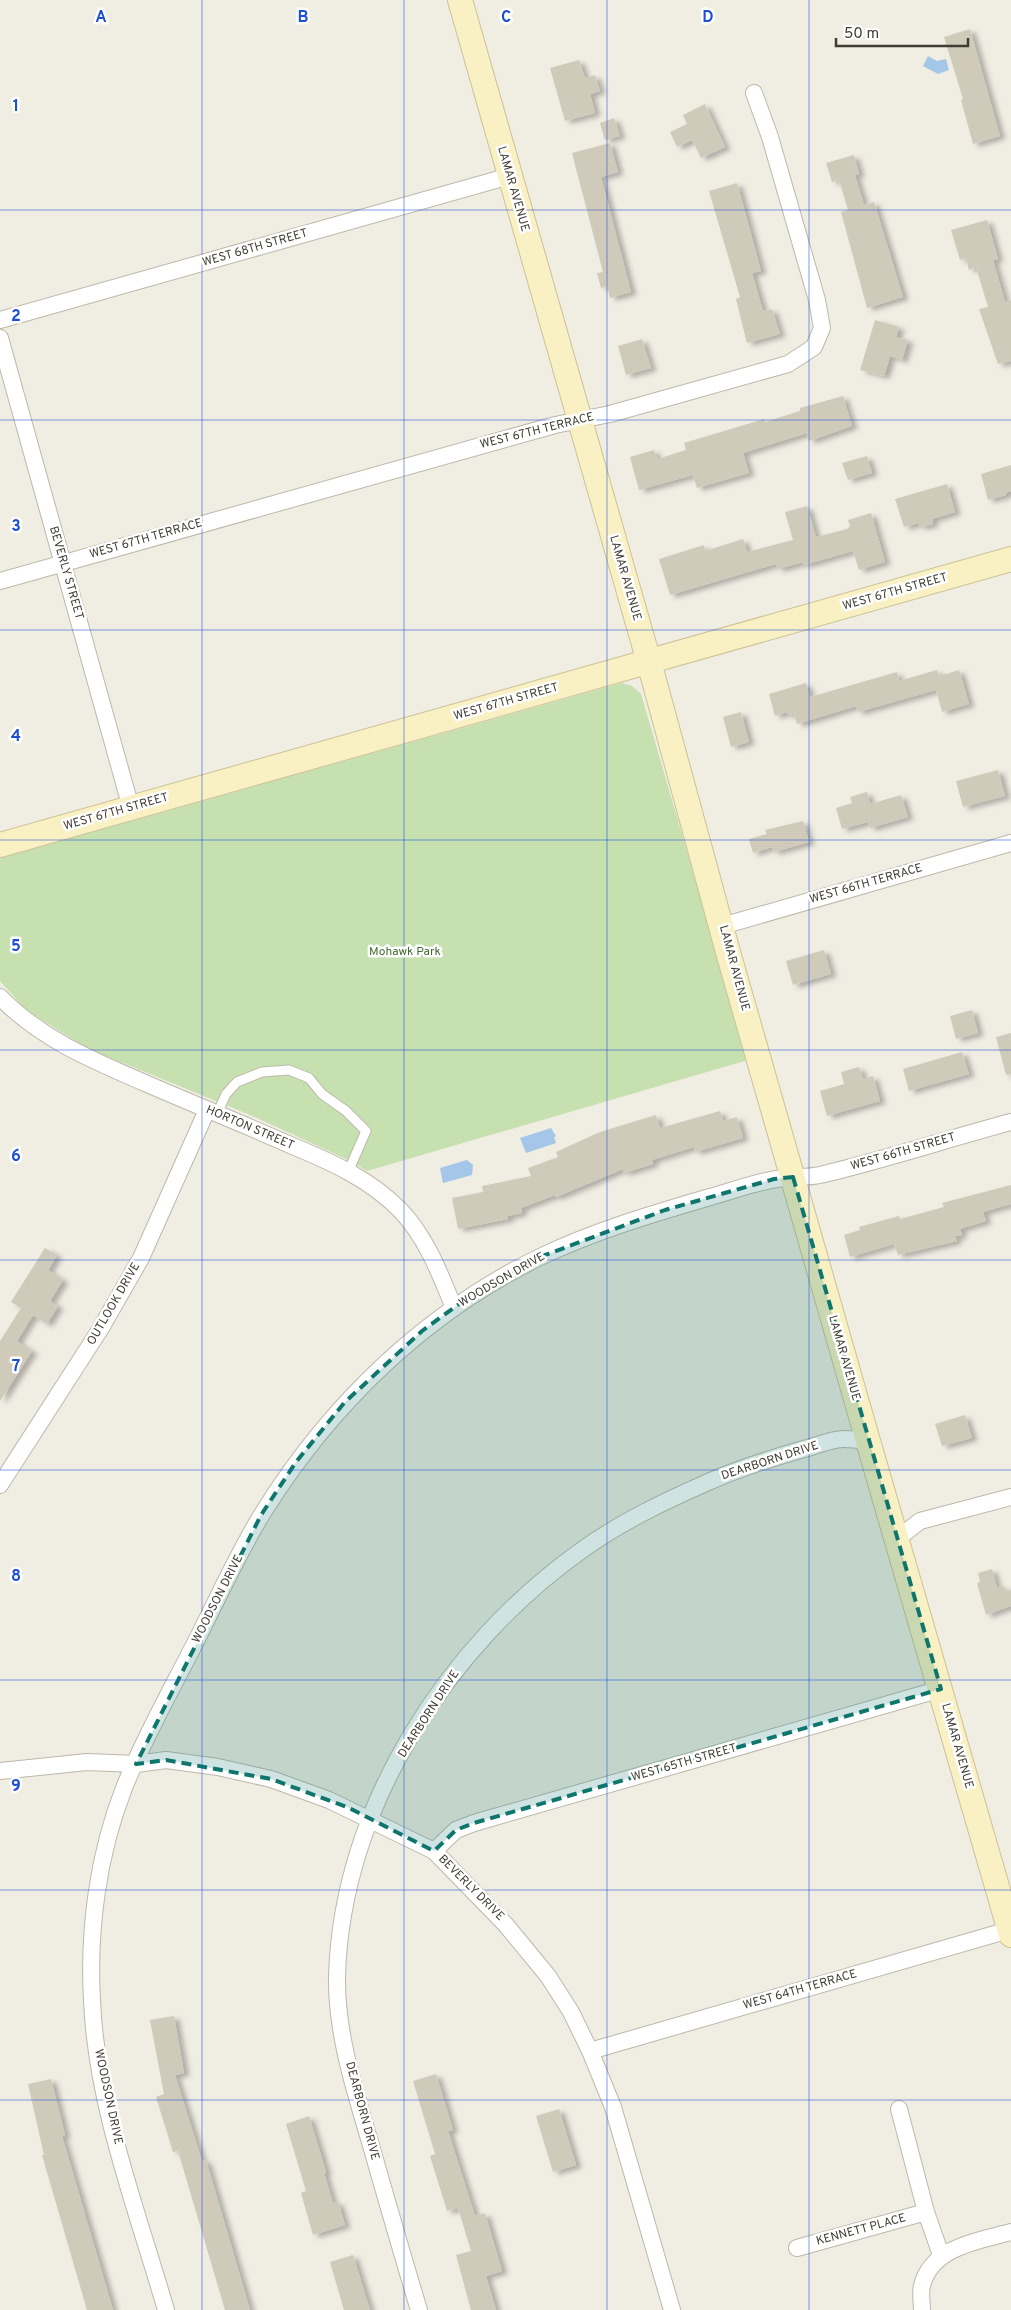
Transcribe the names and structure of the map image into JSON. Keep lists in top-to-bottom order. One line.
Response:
{"streets":{"street":["LAMAR AVENUE","WEST 68TH STREET","WEST 67TH TERRACE","BEVERLY STREET","WEST 67TH STREET","WEST 66TH TERRACE","HORTON STREET","WEST 66TH STREET","WOODSON DRIVE","OUTLOOK DRIVE","DEARBORN DRIVE","WEST 65TH STREET","BEVERLY DRIVE","WEST 64TH TERRACE","KENNETT PLACE"]},"crossings":[["LAMAR AVENUE","WEST 68TH STREET"],["LAMAR AVENUE","WEST 67TH TERRACE"],["LAMAR AVENUE","WEST 67TH STREET"],["LAMAR AVENUE","WEST 66TH TERRACE"],["LAMAR AVENUE","WEST 66TH STREET"],["LAMAR AVENUE","WOODSON DRIVE"],["LAMAR AVENUE","DEARBORN DRIVE"],["LAMAR AVENUE","WEST 65TH STREET"],["LAMAR AVENUE","WEST 64TH TERRACE"],["WEST 67TH TERRACE","BEVERLY STREET"],["BEVERLY STREET","WEST 67TH STREET"],["HORTON STREET","WOODSON DRIVE"],["HORTON STREET","OUTLOOK DRIVE"],["WEST 66TH STREET","WOODSON DRIVE"],["WOODSON DRIVE","BEVERLY DRIVE"],["DEARBORN DRIVE","BEVERLY DRIVE"],["WEST 65TH STREET","BEVERLY DRIVE"],["BEVERLY DRIVE","WEST 64TH TERRACE"]],"parks":["Mohawk Park"],"scale_bar":"50 m","grid":{"columns":["A","B","C","D"],"rows":["1","2","3","4","5","6","7","8","9"]}}
